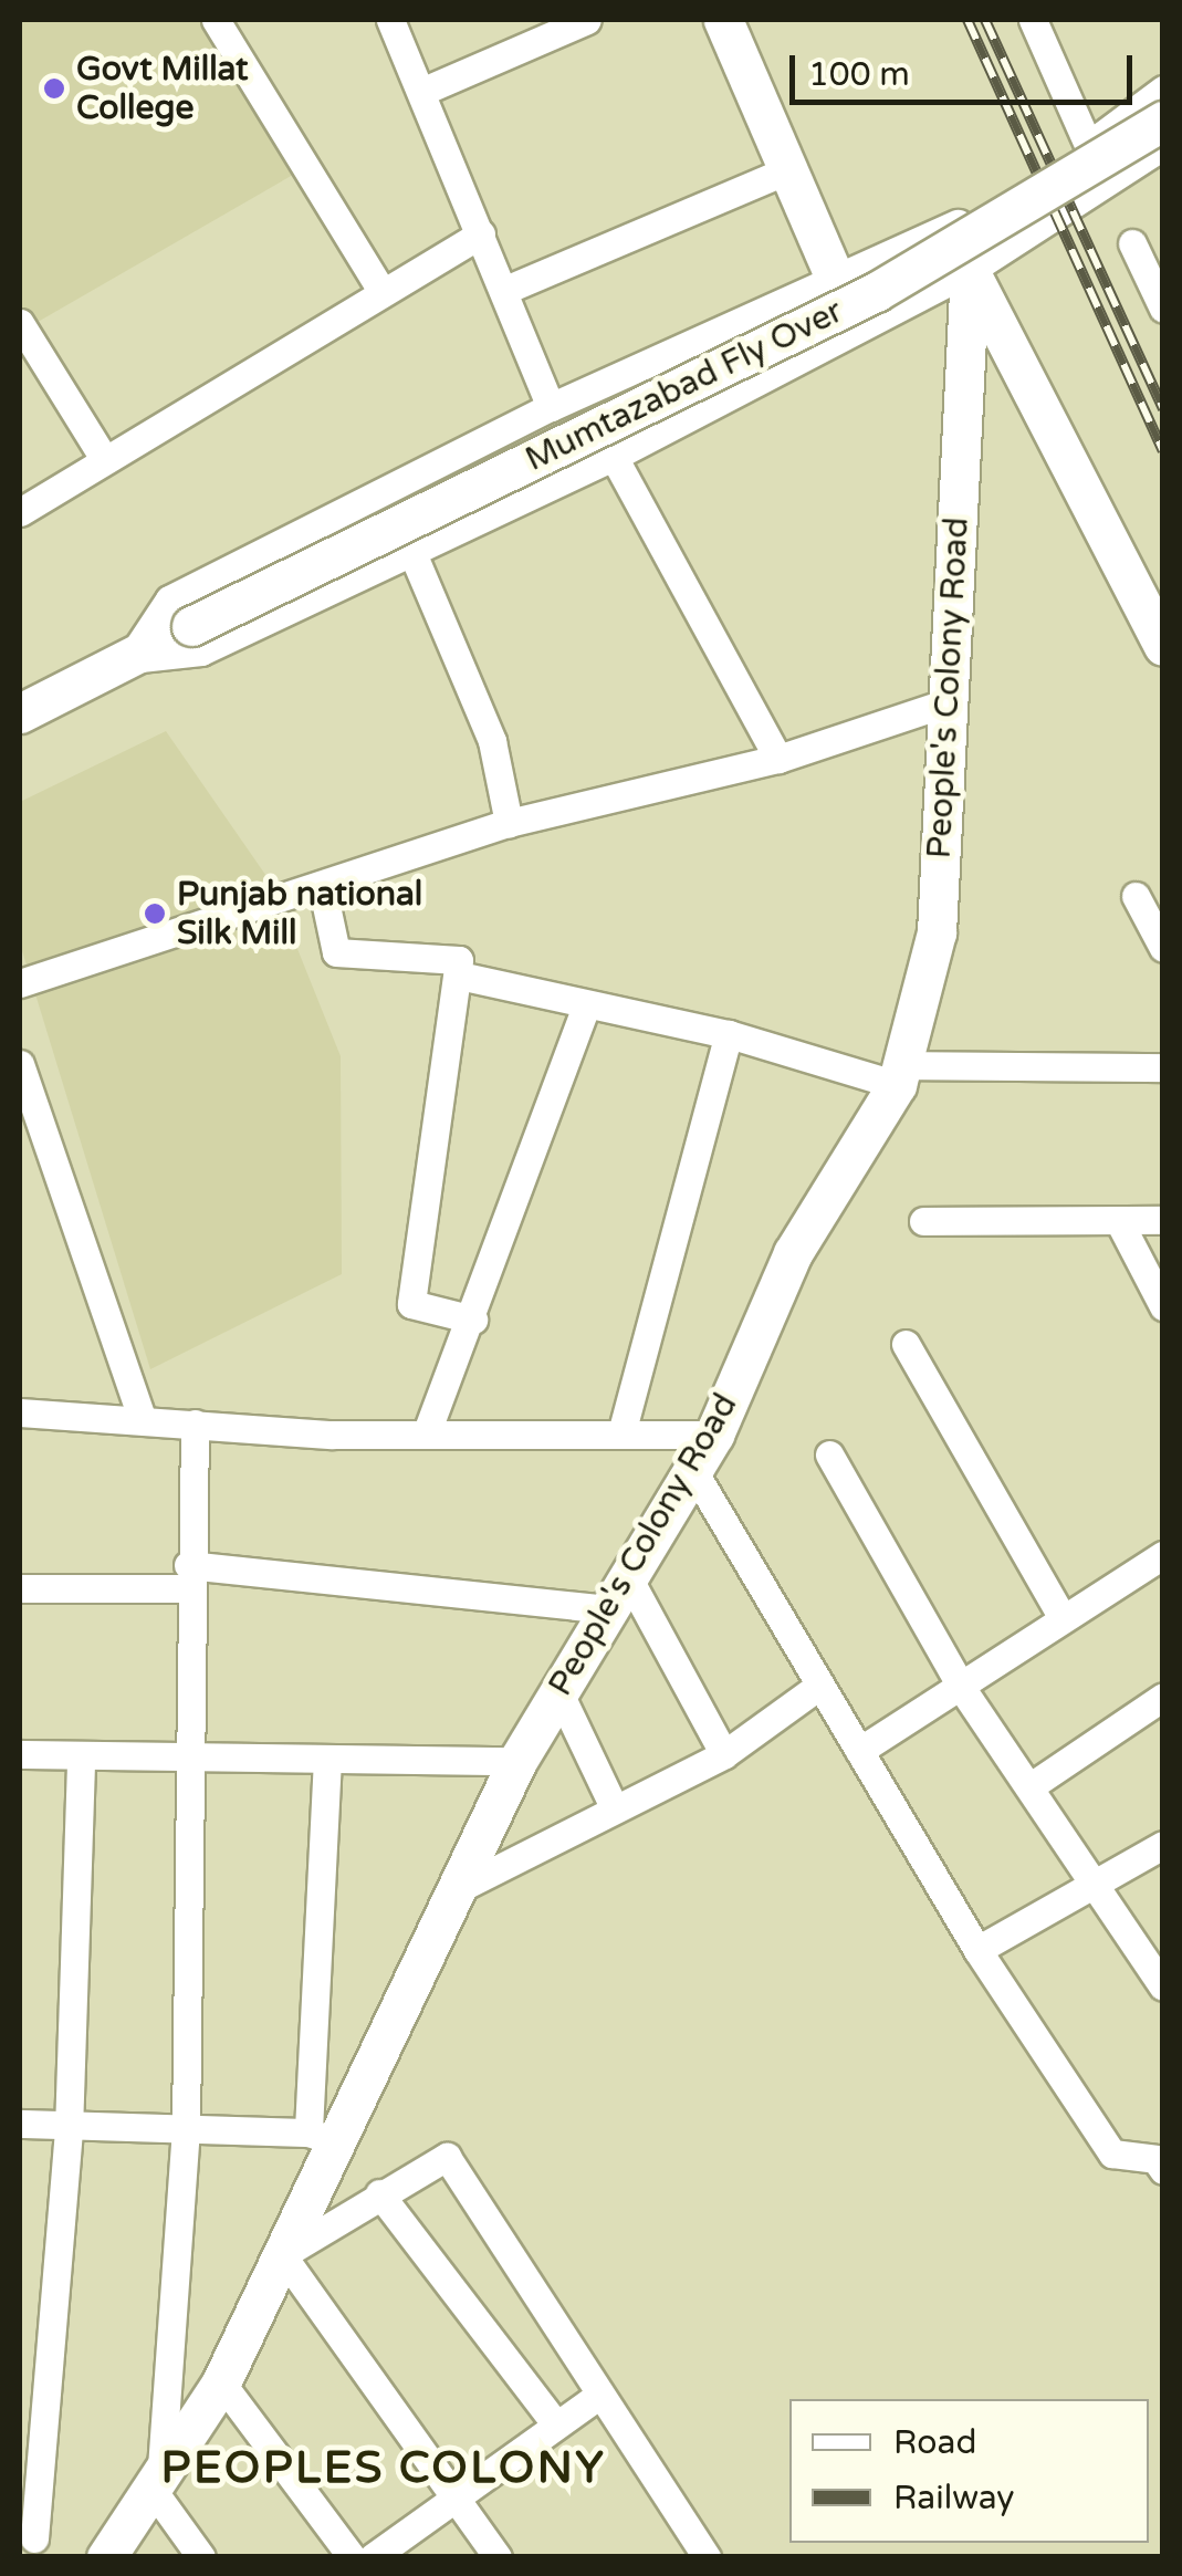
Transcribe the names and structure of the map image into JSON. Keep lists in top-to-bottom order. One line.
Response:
{"streets":{"street":["Mumtazabad Fly Over","People's Colony Road"]},"districts":["PEOPLES COLONY"],"places":["Govt Millat College","Punjab national Silk Mill"],"legend":["Road","Railway"],"scale_bar":"100 m"}
